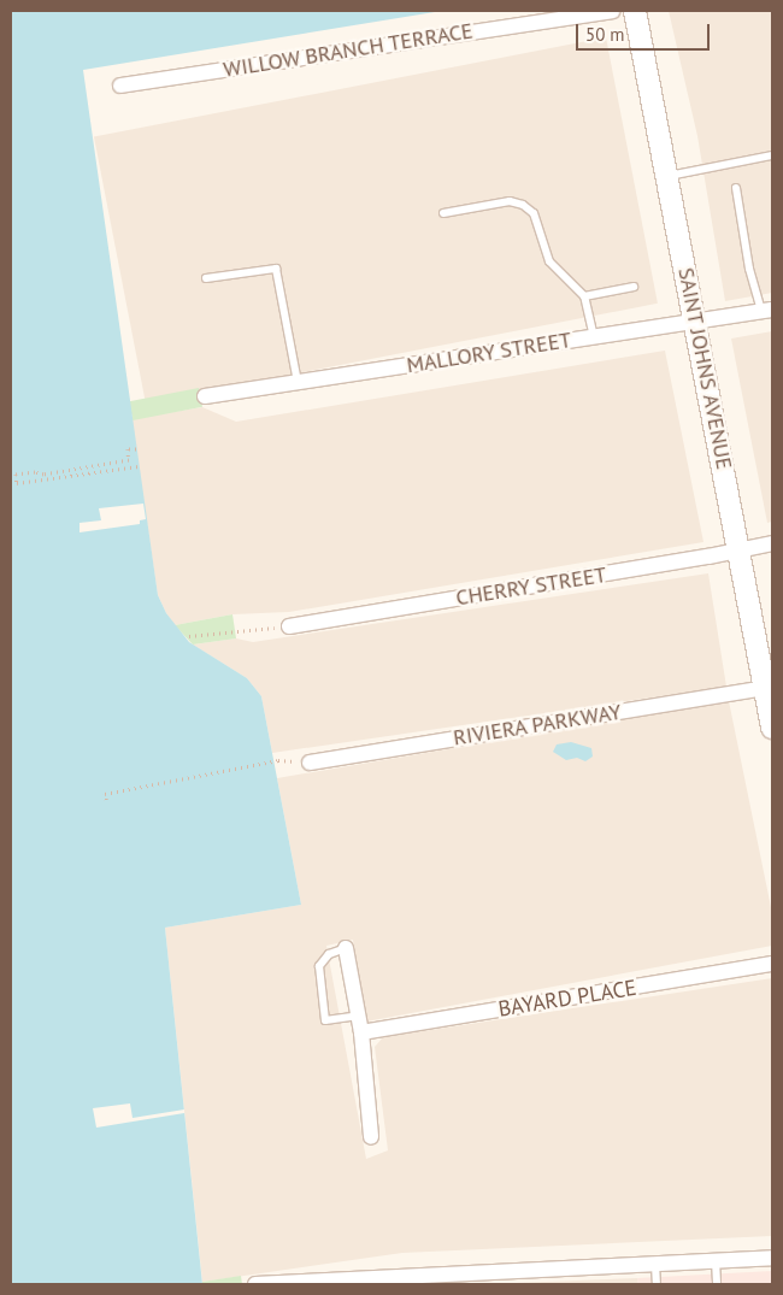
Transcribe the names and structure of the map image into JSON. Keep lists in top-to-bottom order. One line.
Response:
{"streets":{"main road":["SAINT JOHNS AVENUE"],"street":["WILLOW BRANCH TERRACE","MALLORY STREET","CHERRY STREET","RIVIERA PARKWAY","BAYARD PLACE"]},"crossings":[["MALLORY STREET","SAINT JOHNS AVENUE"],["SAINT JOHNS AVENUE","CHERRY STREET"],["SAINT JOHNS AVENUE","RIVIERA PARKWAY"]],"scale_bar":"50 m"}
